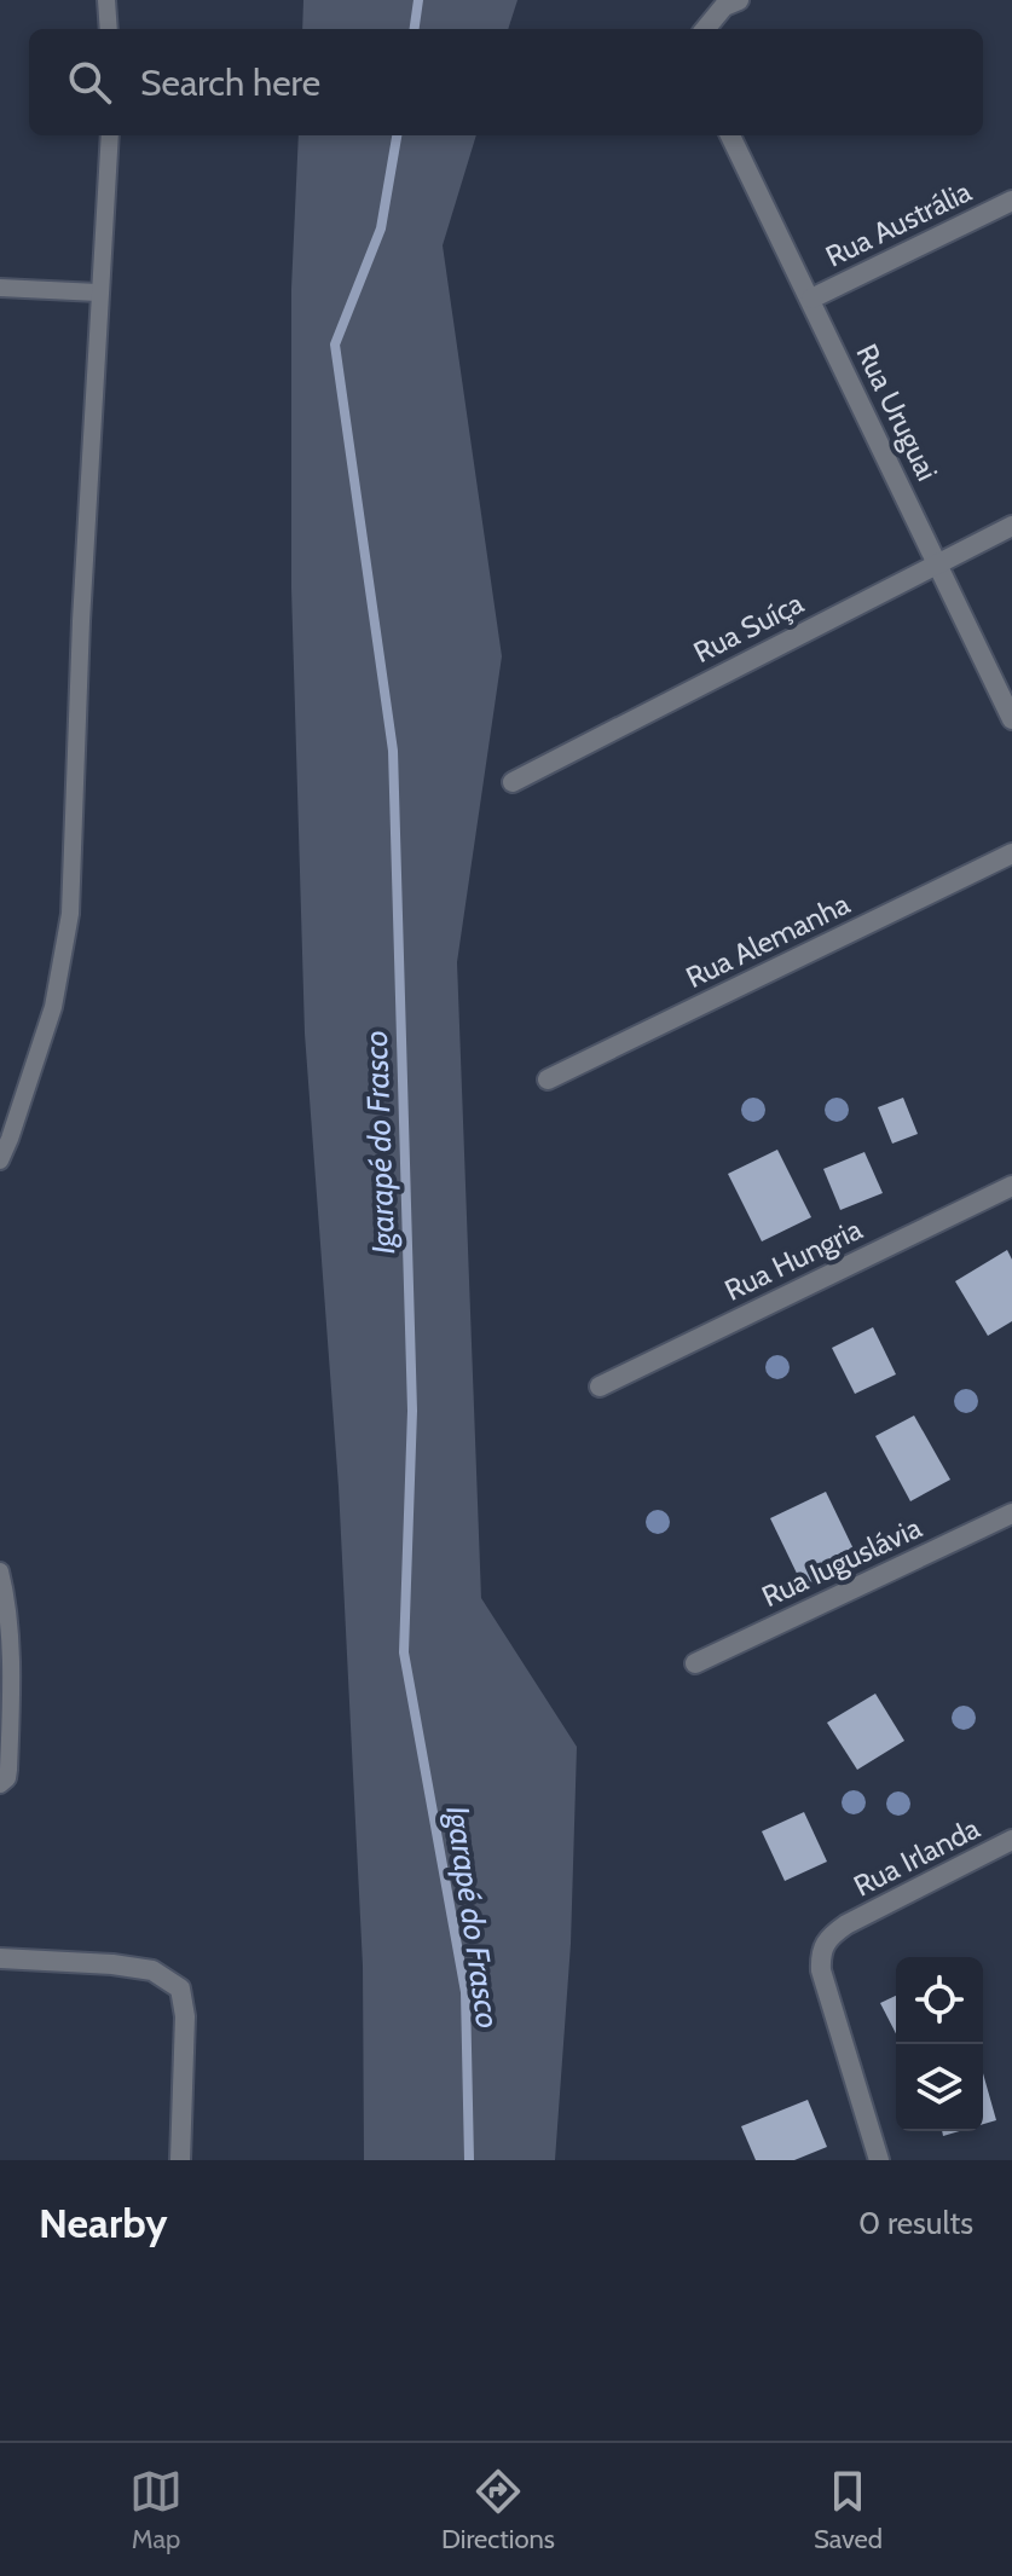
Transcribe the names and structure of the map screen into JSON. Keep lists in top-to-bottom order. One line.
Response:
{"streets":{"street":["Rua Austrália","Rua Uruguai","Rua Suíça","Rua Alemanha","Rua Hungria","Rua Iuguslávia","Rua Irlanda"]},"crossings":[["Rua Austrália","Rua Uruguai"],["Rua Uruguai","Rua Suíça"]],"water":["Igarapé do Frasco"],"page":{"search":"Search here","heading":["Nearby","0 results"],"nav":["Map","Directions","Saved"]}}
